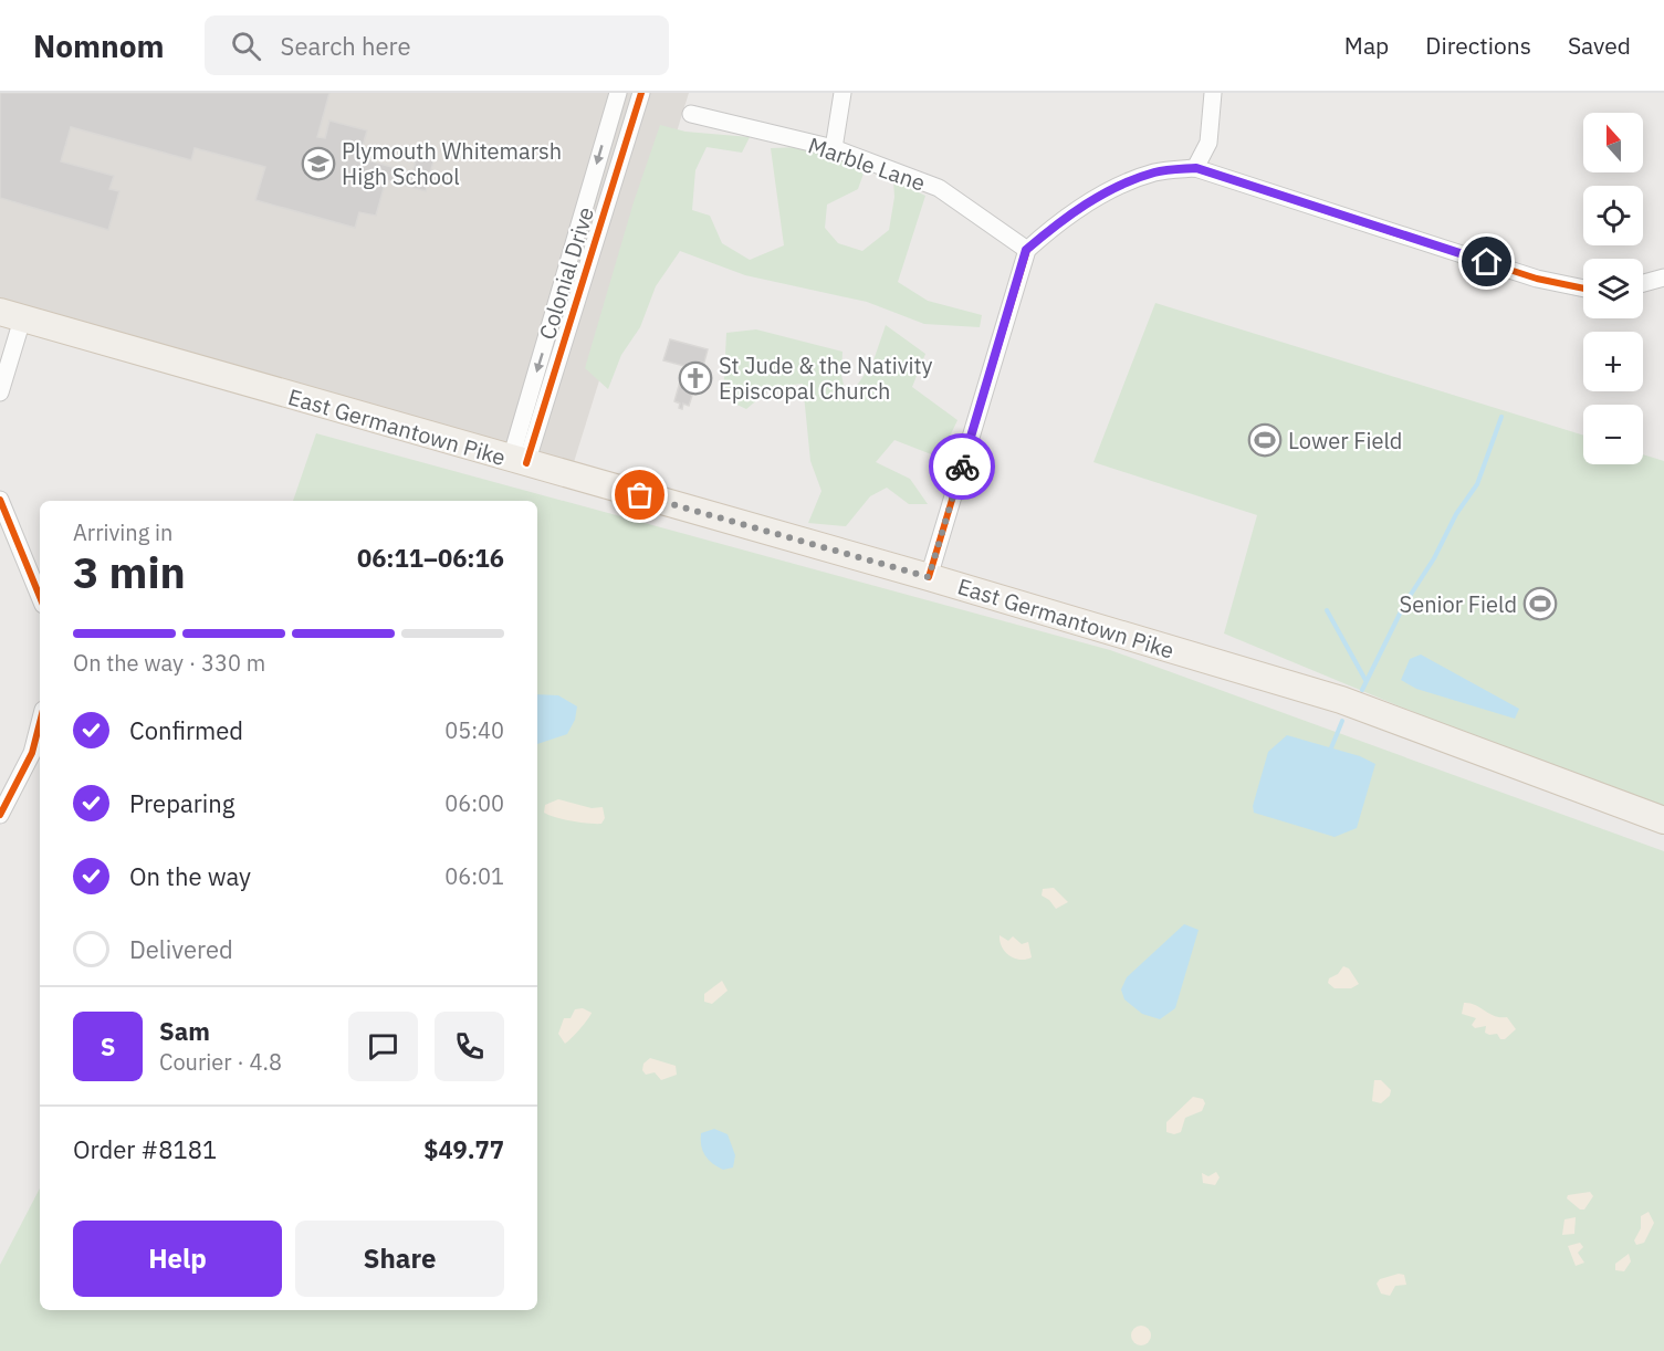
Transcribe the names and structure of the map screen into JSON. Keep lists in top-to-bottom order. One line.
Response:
{"streets":{"main road":["East Germantown Pike"],"street":["Marble Lane","Colonial Drive"]},"crossings":[["Colonial Drive","East Germantown Pike"]],"places":{"school or university":["Plymouth Whitemarsh High School"],"church":["St Jude & the Nativity Episcopal Church"],"sports":["Lower Field","Senior Field"]},"north":"top","page":{"header":"Nomnom","search":"Search here","nav":["Map","Directions","Saved"],"map_buttons":["+","−"],"heading":["3 min","Arriving in","06:11–06:16"],"panel":["Sam","Courier · 4.8","Order #8181","$49.77"],"bar":"On the way · 330 m","list":[["Confirmed","05:40"],["Preparing","06:00"],["On the way","06:01"],"Delivered"],"round":"S","buttons":["Help","Share"]}}
